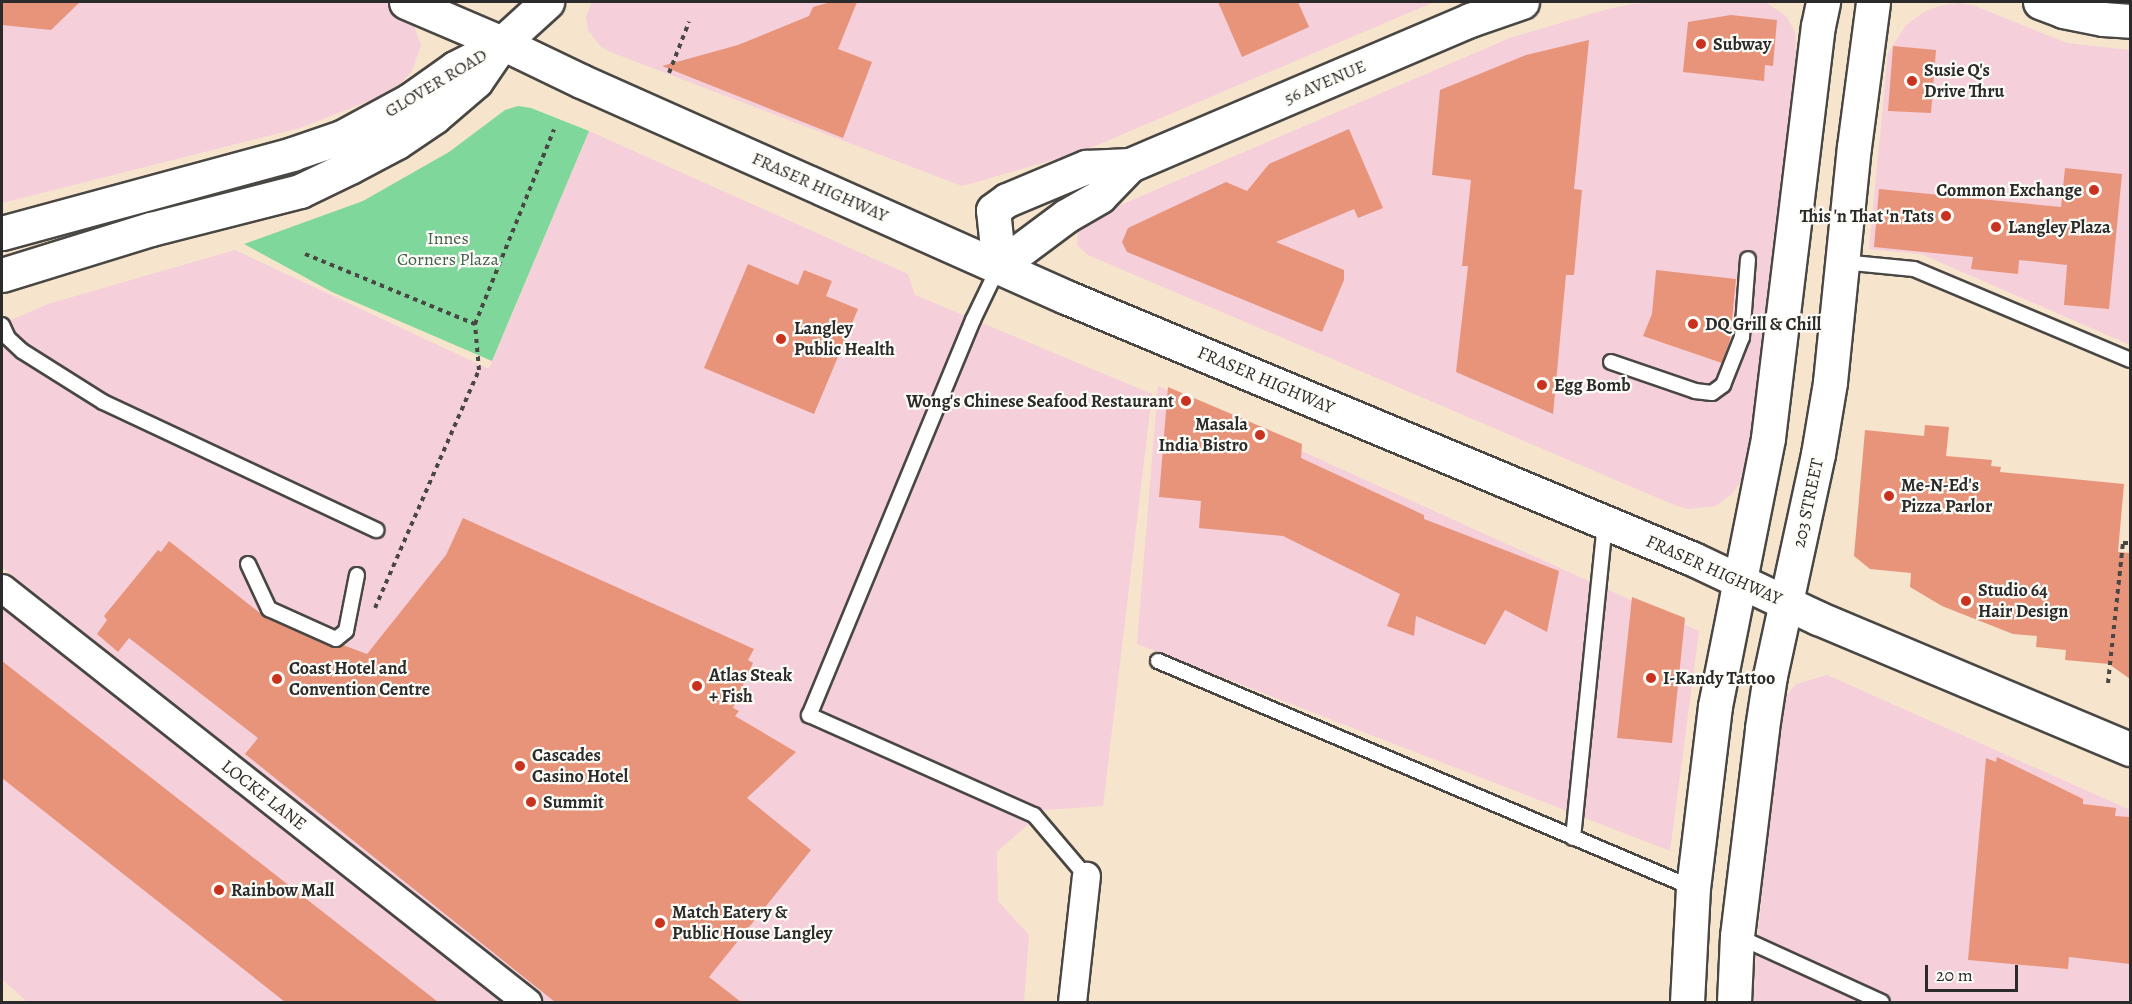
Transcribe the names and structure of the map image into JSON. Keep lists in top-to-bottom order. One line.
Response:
{"streets":{"main road":["56 AVENUE","GLOVER ROAD","FRASER HIGHWAY","203 STREET"],"street":["LOCKE LANE"]},"crossings":[["56 AVENUE","FRASER HIGHWAY"],["GLOVER ROAD","FRASER HIGHWAY"],["FRASER HIGHWAY","203 STREET"]],"parks":["Innes Corners Plaza"],"places":["Subway","Susie Q's Drive Thru","Common Exchange","This 'n That 'n Tats","Langley Plaza","DQ Grill & Chill","Langley Public Health","Egg Bomb","Wong's Chinese Seafood Restaurant","Masala India Bistro","Me-N-Ed's Pizza Parlor","Studio 64 Hair Design","I-Kandy Tattoo","Coast Hotel and Convention Centre","Atlas Steak + Fish","Cascades Casino Hotel","Summit","Rainbow Mall","Match Eatery & Public House Langley"],"scale_bar":"20 m"}
